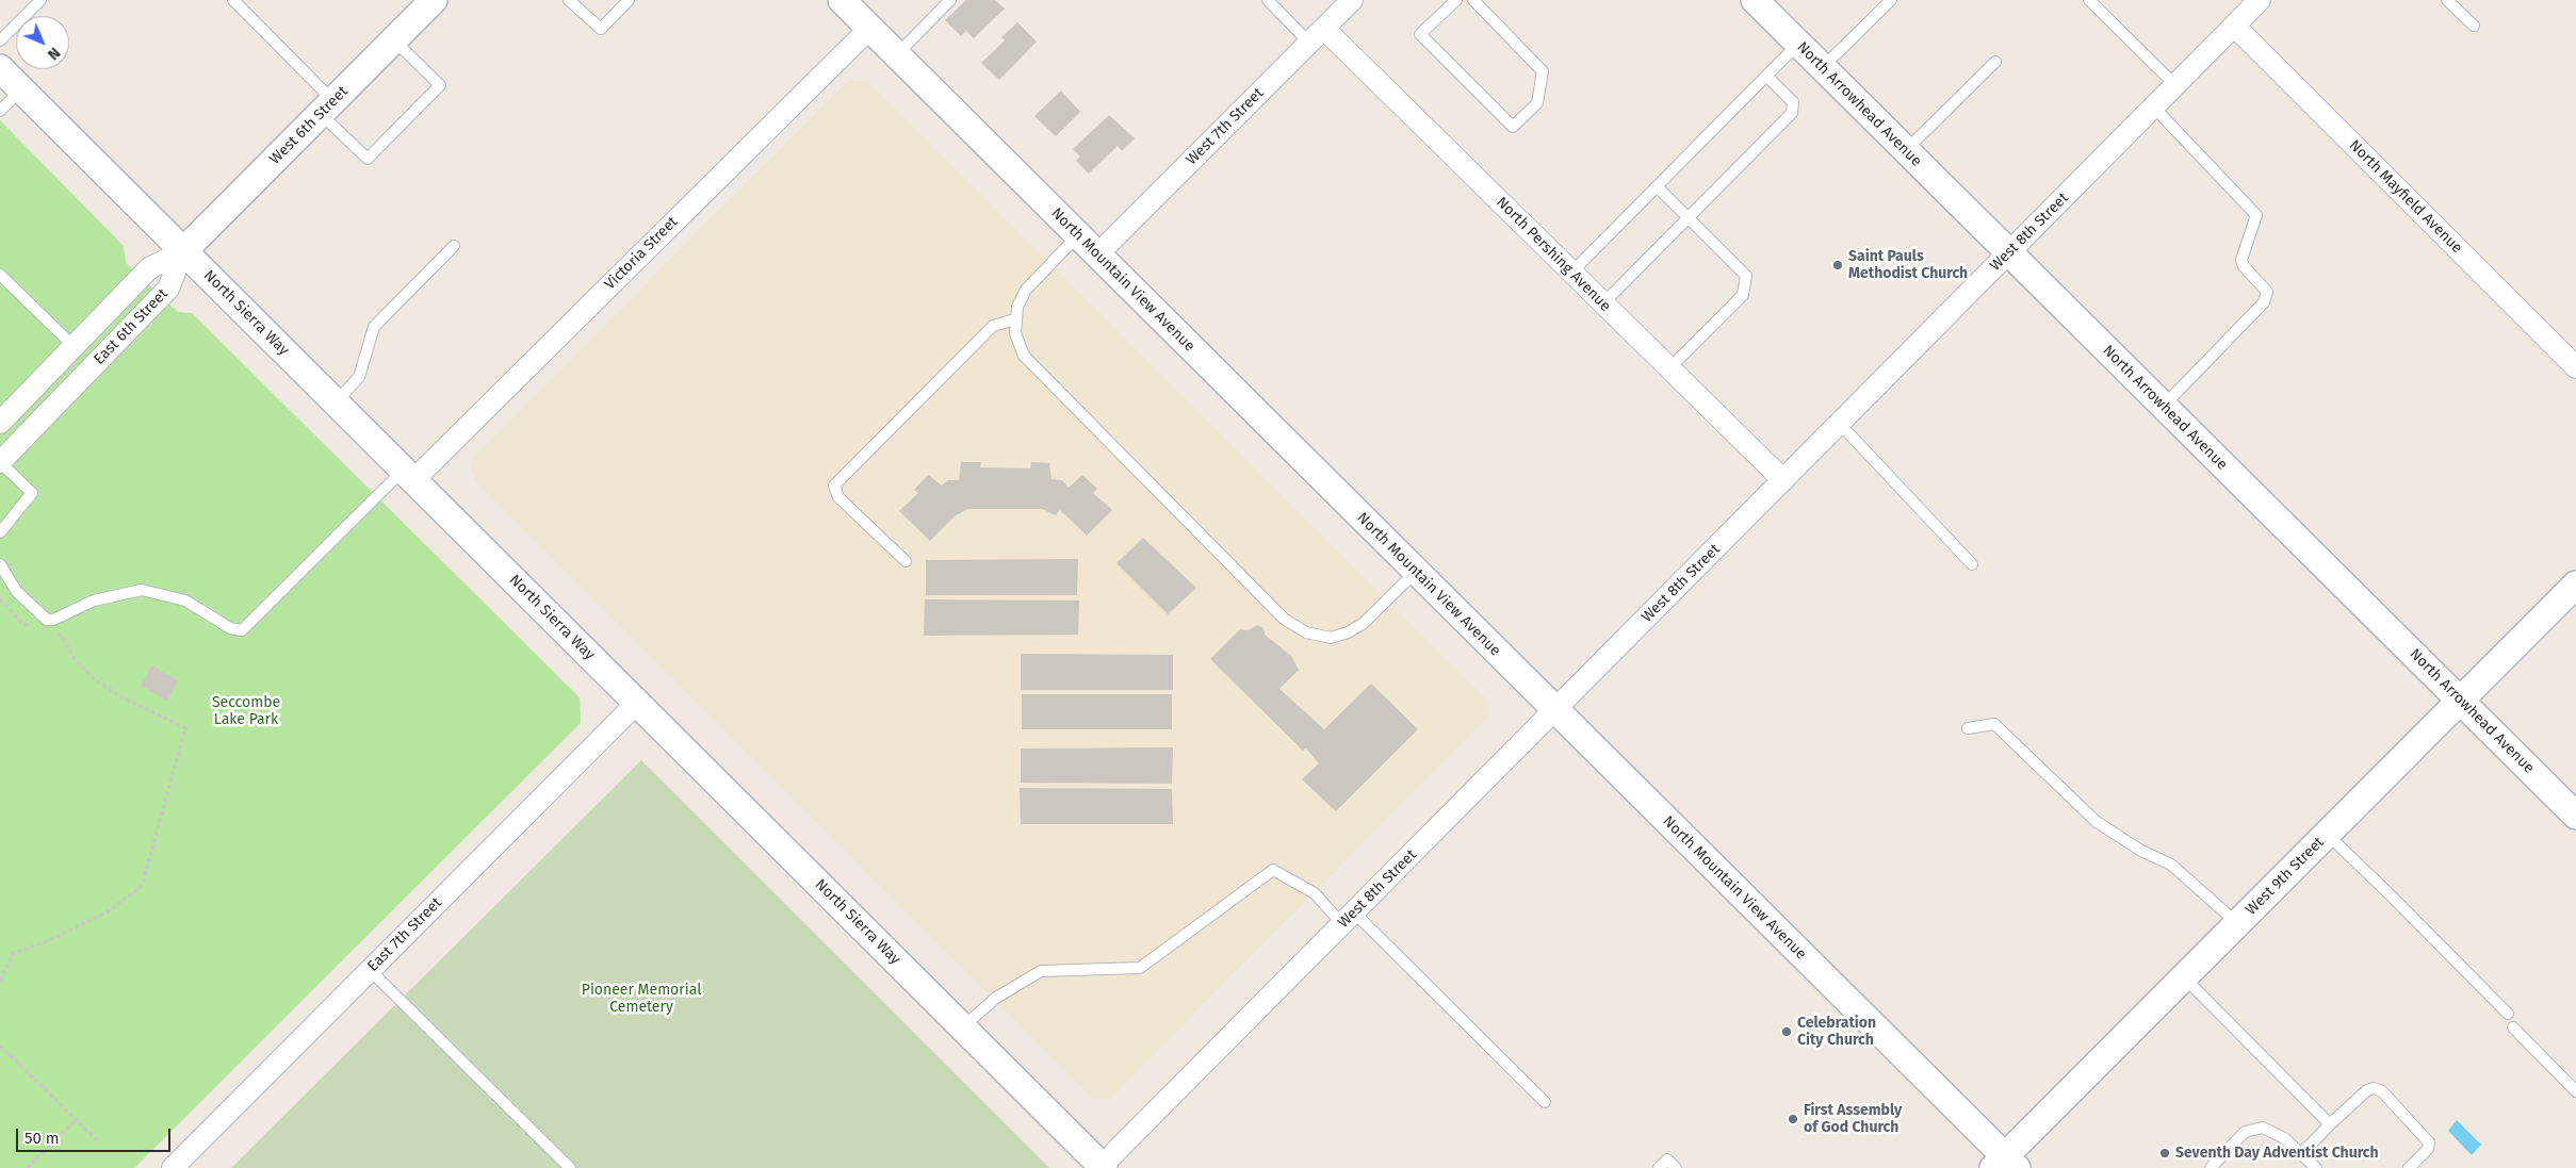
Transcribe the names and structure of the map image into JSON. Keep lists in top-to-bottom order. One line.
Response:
{"streets":{"street":["North Arrowhead Avenue","West 6th Street","West 7th Street","North Mayfield Avenue","West 8th Street","Victoria Street","North Pershing Avenue","North Mountain View Avenue","North Sierra Way","East 6th Street","West 9th Street","East 7th Street"]},"crossings":[["North Arrowhead Avenue","West 8th Street"],["North Arrowhead Avenue","West 9th Street"],["West 6th Street","North Sierra Way"],["West 6th Street","East 6th Street"],["West 7th Street","North Pershing Avenue"],["West 7th Street","North Mountain View Avenue"],["North Mayfield Avenue","West 8th Street"],["West 8th Street","North Pershing Avenue"],["West 8th Street","North Mountain View Avenue"],["West 8th Street","North Sierra Way"],["Victoria Street","North Mountain View Avenue"],["Victoria Street","North Sierra Way"],["North Mountain View Avenue","West 9th Street"],["North Sierra Way","East 6th Street"],["North Sierra Way","East 7th Street"]],"parks":["Seccombe Lake Park","Pioneer Memorial Cemetery"],"places":["Saint Pauls Methodist Church","Celebration City Church","First Assembly of God Church","Seventh Day Adventist Church"],"scale_bar":"50 m","north":"bottom right"}
